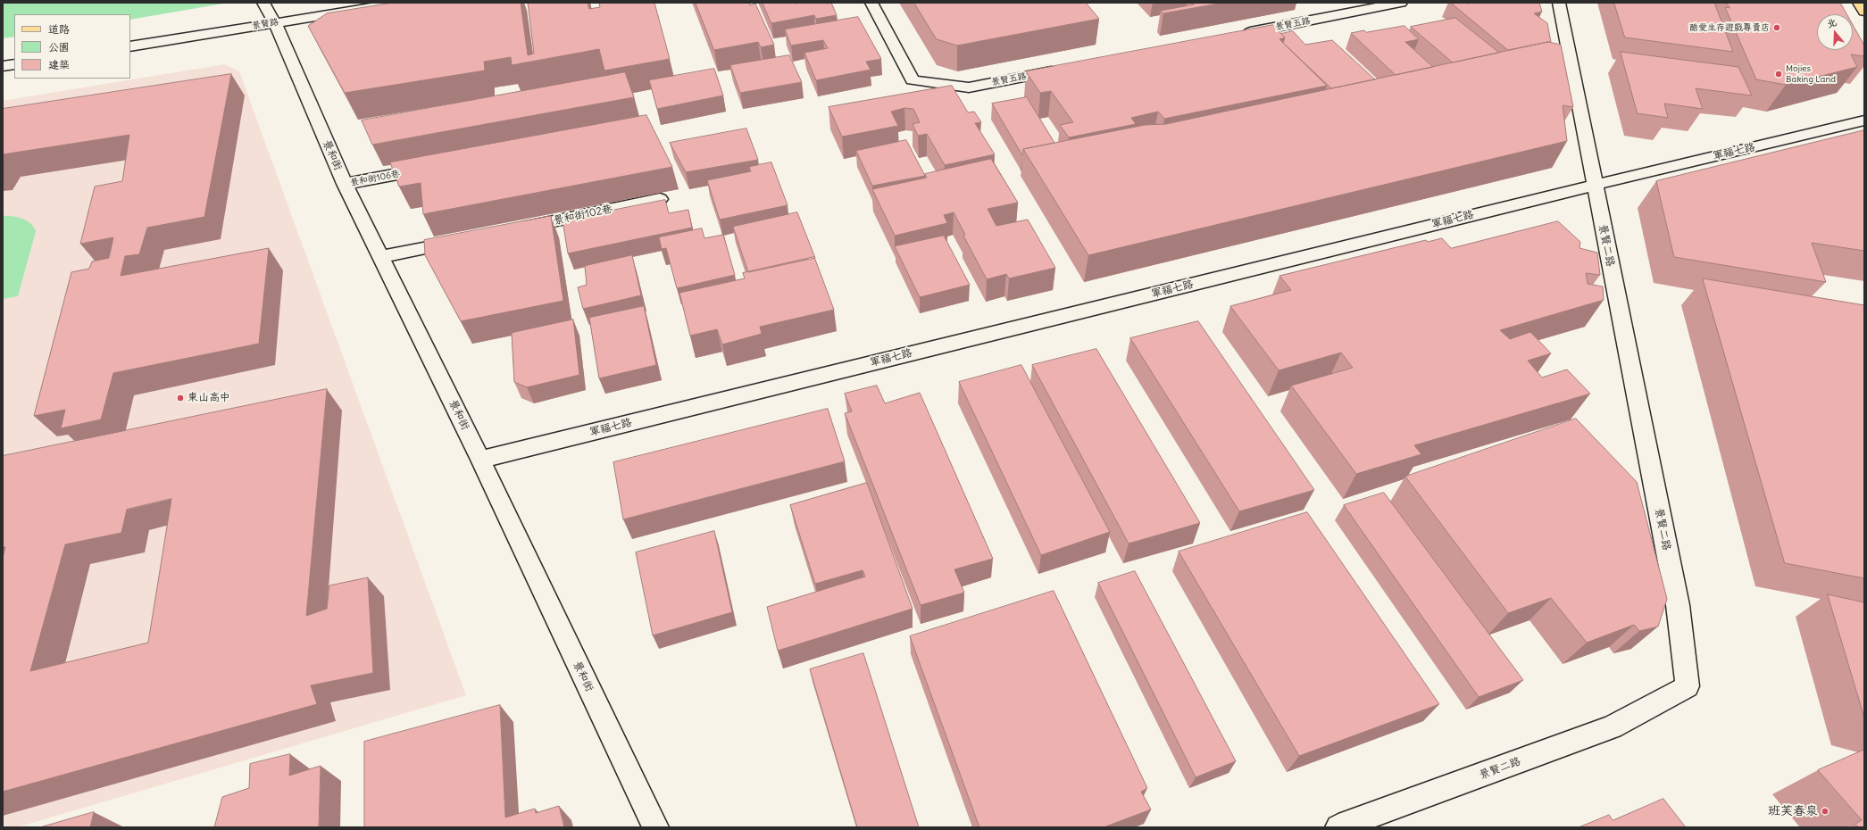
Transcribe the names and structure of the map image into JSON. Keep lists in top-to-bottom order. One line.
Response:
{"streets":{"street":["景賢路","景賢五路","軍福七路","景和街","景和街106巷","景和街102巷","景賢二路"]},"crossings":[["景賢路","景和街"],["軍福七路","景和街"],["軍福七路","景賢二路"],["景和街","景和街106巷"]],"places":["酷愛生存遊戲專賣店","Mojies Baking Land","東山高中","班芙春泉"],"legend":["道路","公園","建築"],"north":"top"}
